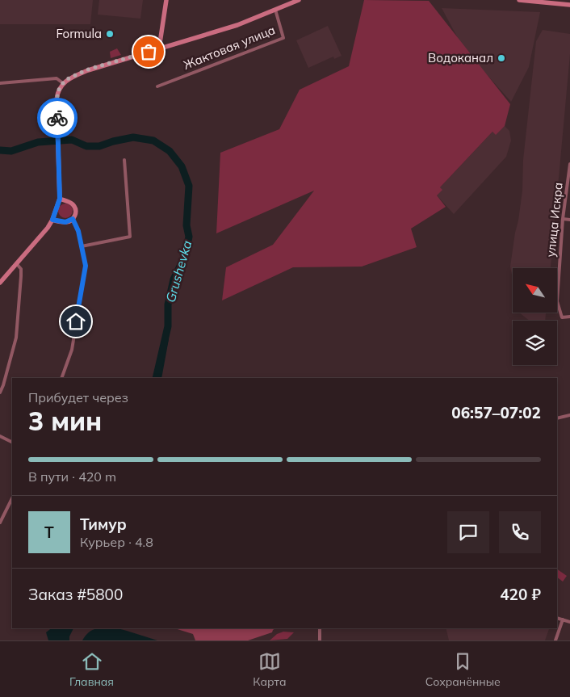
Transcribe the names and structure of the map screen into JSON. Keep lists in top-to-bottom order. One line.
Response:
{"streets":{"street":["Жактовая улица","улица Искра"]},"water":["Grushevka"],"places":["Formula","Водоканал"],"north":"top left","page":{"heading":["3 мин","Прибудет через","06:57–07:02"],"panel":["Тимур","Курьер · 4.8","Заказ #5800","420 ₽"],"bar":"В пути · 420 m","round":"Т","tabs":["Главная","Карта","Сохранённые"]}}
